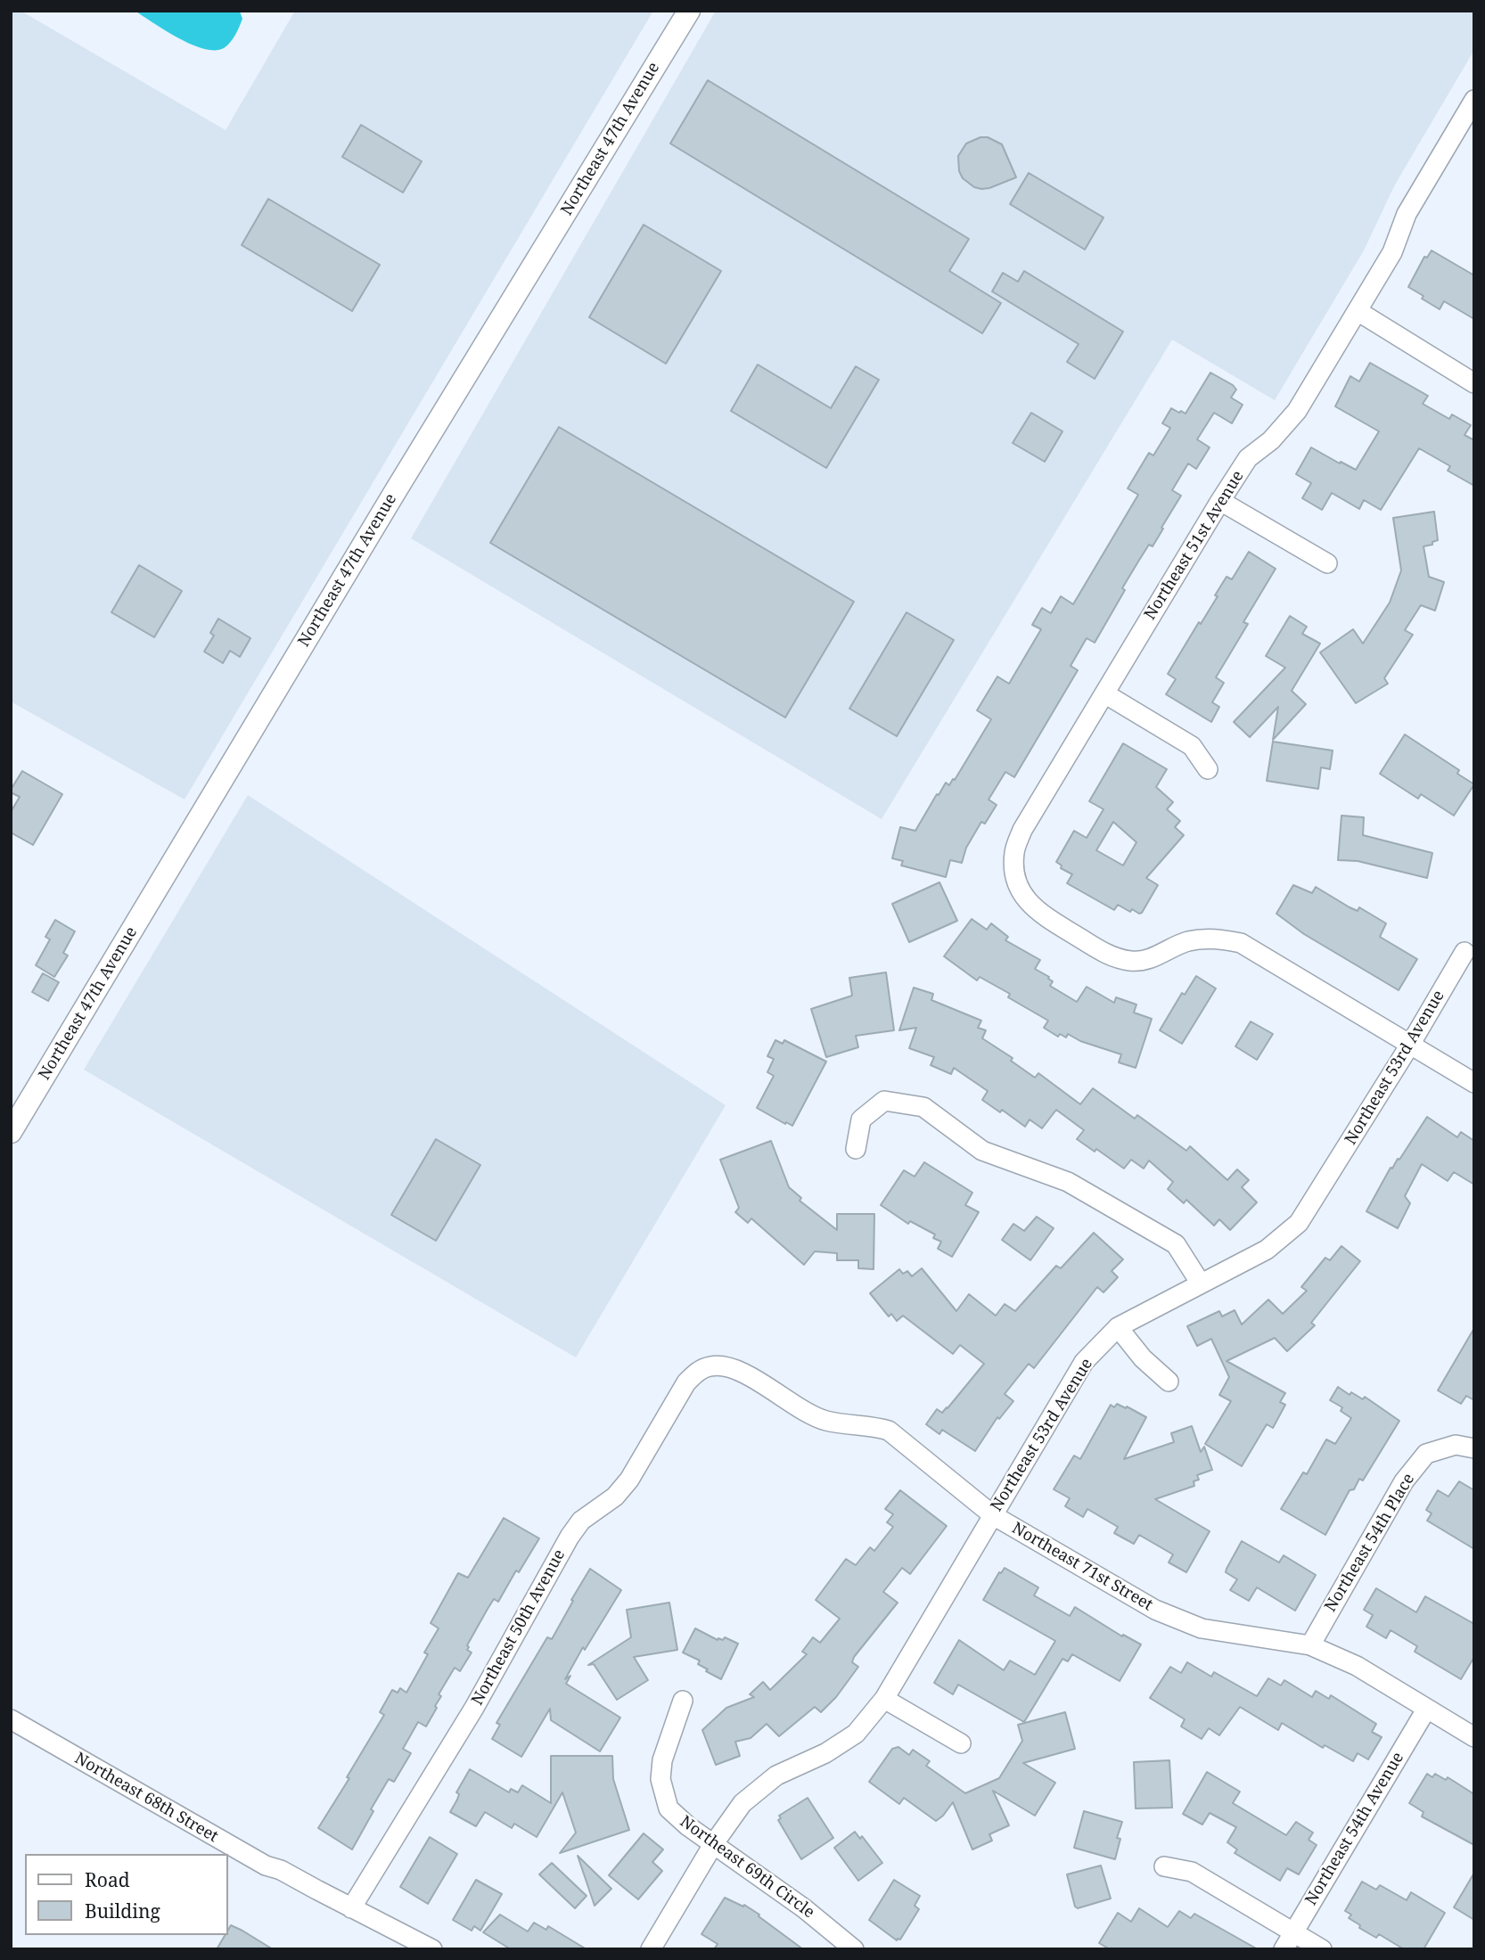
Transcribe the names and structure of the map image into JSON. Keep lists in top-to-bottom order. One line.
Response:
{"streets":{"street":["Northeast 47th Avenue","Northeast 51st Avenue","Northeast 53rd Avenue","Northeast 54th Place","Northeast 71st Street","Northeast 50th Avenue","Northeast 68th Street","Northeast 54th Avenue","Northeast 69th Circle"]},"crossings":[["Northeast 51st Avenue","Northeast 53rd Avenue"],["Northeast 53rd Avenue","Northeast 71st Street"],["Northeast 53rd Avenue","Northeast 69th Circle"],["Northeast 54th Place","Northeast 71st Street"],["Northeast 71st Street","Northeast 50th Avenue"],["Northeast 71st Street","Northeast 54th Avenue"],["Northeast 50th Avenue","Northeast 68th Street"]],"legend":["Road","Building"]}
